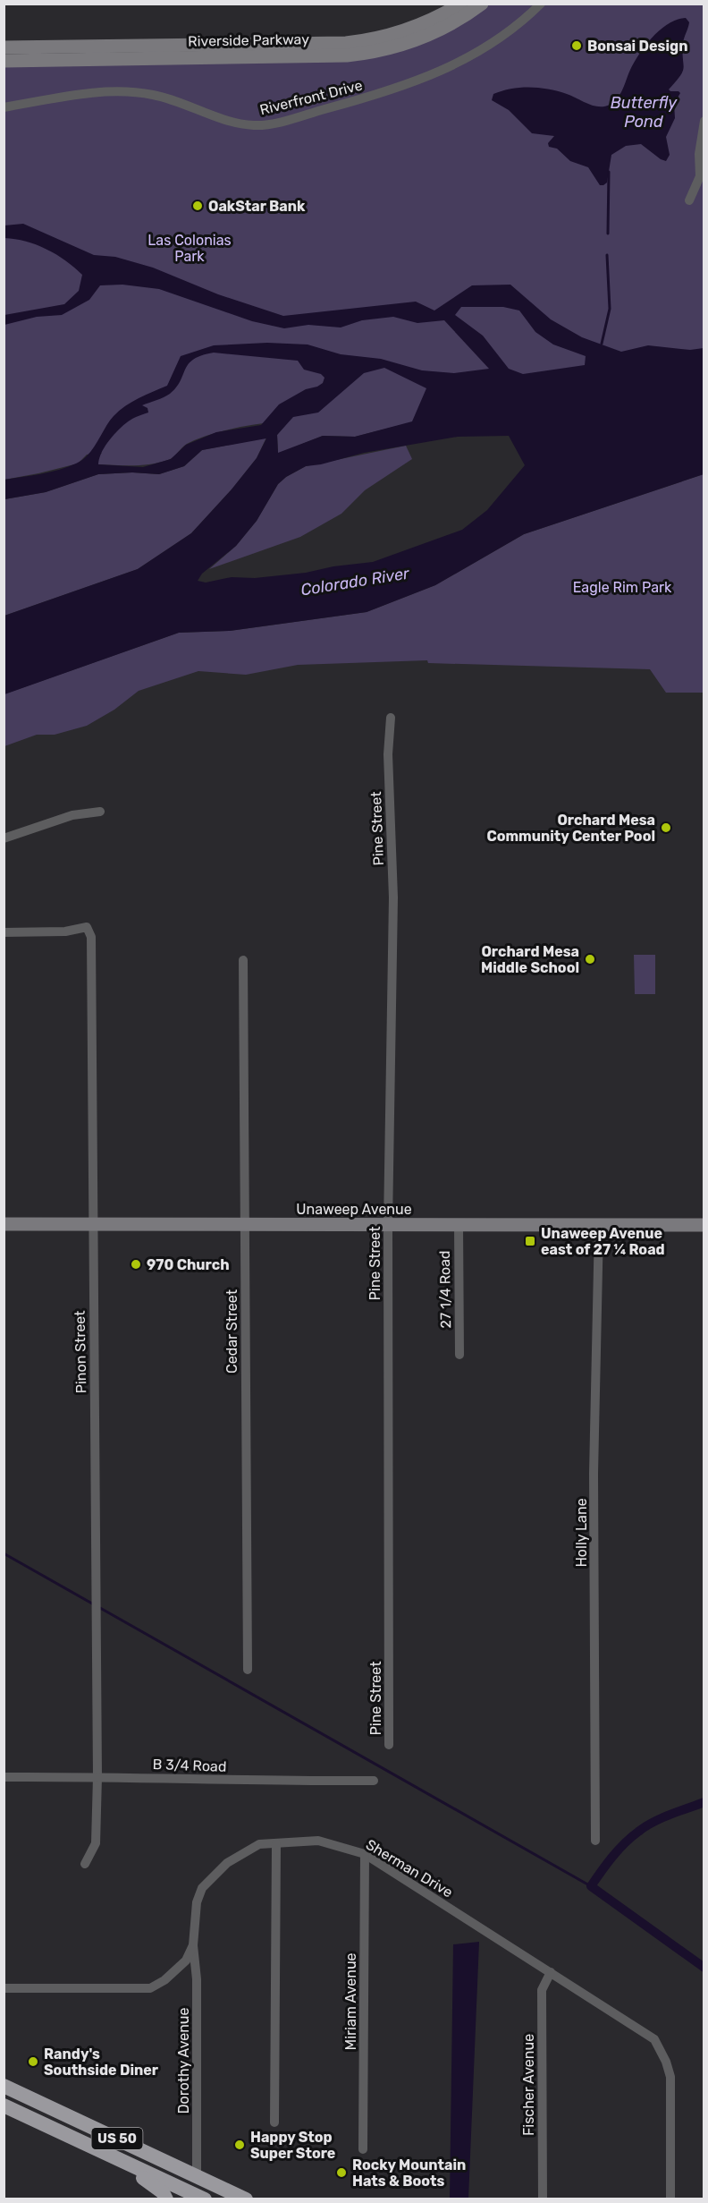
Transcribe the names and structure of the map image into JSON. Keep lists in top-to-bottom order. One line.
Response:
{"streets":{"highway":["US 50"],"main road":["Riverside Parkway","Unaweep Avenue"],"street":["Riverfront Drive","Pine Street","27 1/4 Road","Cedar Street","Pinon Street","Holly Lane","B 3/4 Road","Sherman Drive","Miriam Avenue","Dorothy Avenue","Fischer Avenue"]},"crossings":[["Pine Street","Unaweep Avenue"],["Unaweep Avenue","27 1/4 Road"],["Unaweep Avenue","Cedar Street"],["Unaweep Avenue","Pinon Street"],["Unaweep Avenue","Holly Lane"],["Pinon Street","B 3/4 Road"],["Sherman Drive","Miriam Avenue"],["Sherman Drive","Dorothy Avenue"],["Sherman Drive","Fischer Avenue"],["Dorothy Avenue","US 50"]],"water":["Butterfly Pond","Colorado River"],"parks":["Las Colonias Park","Eagle Rim Park"],"places":{"other":["Bonsai Design","OakStar Bank","Orchard Mesa Community Center Pool","Orchard Mesa Middle School","970 Church","Randy's Southside Diner","Happy Stop Super Store","Rocky Mountain Hats & Boots"],"transit":["Unaweep Avenue east of 27 ¼ Road"]}}
